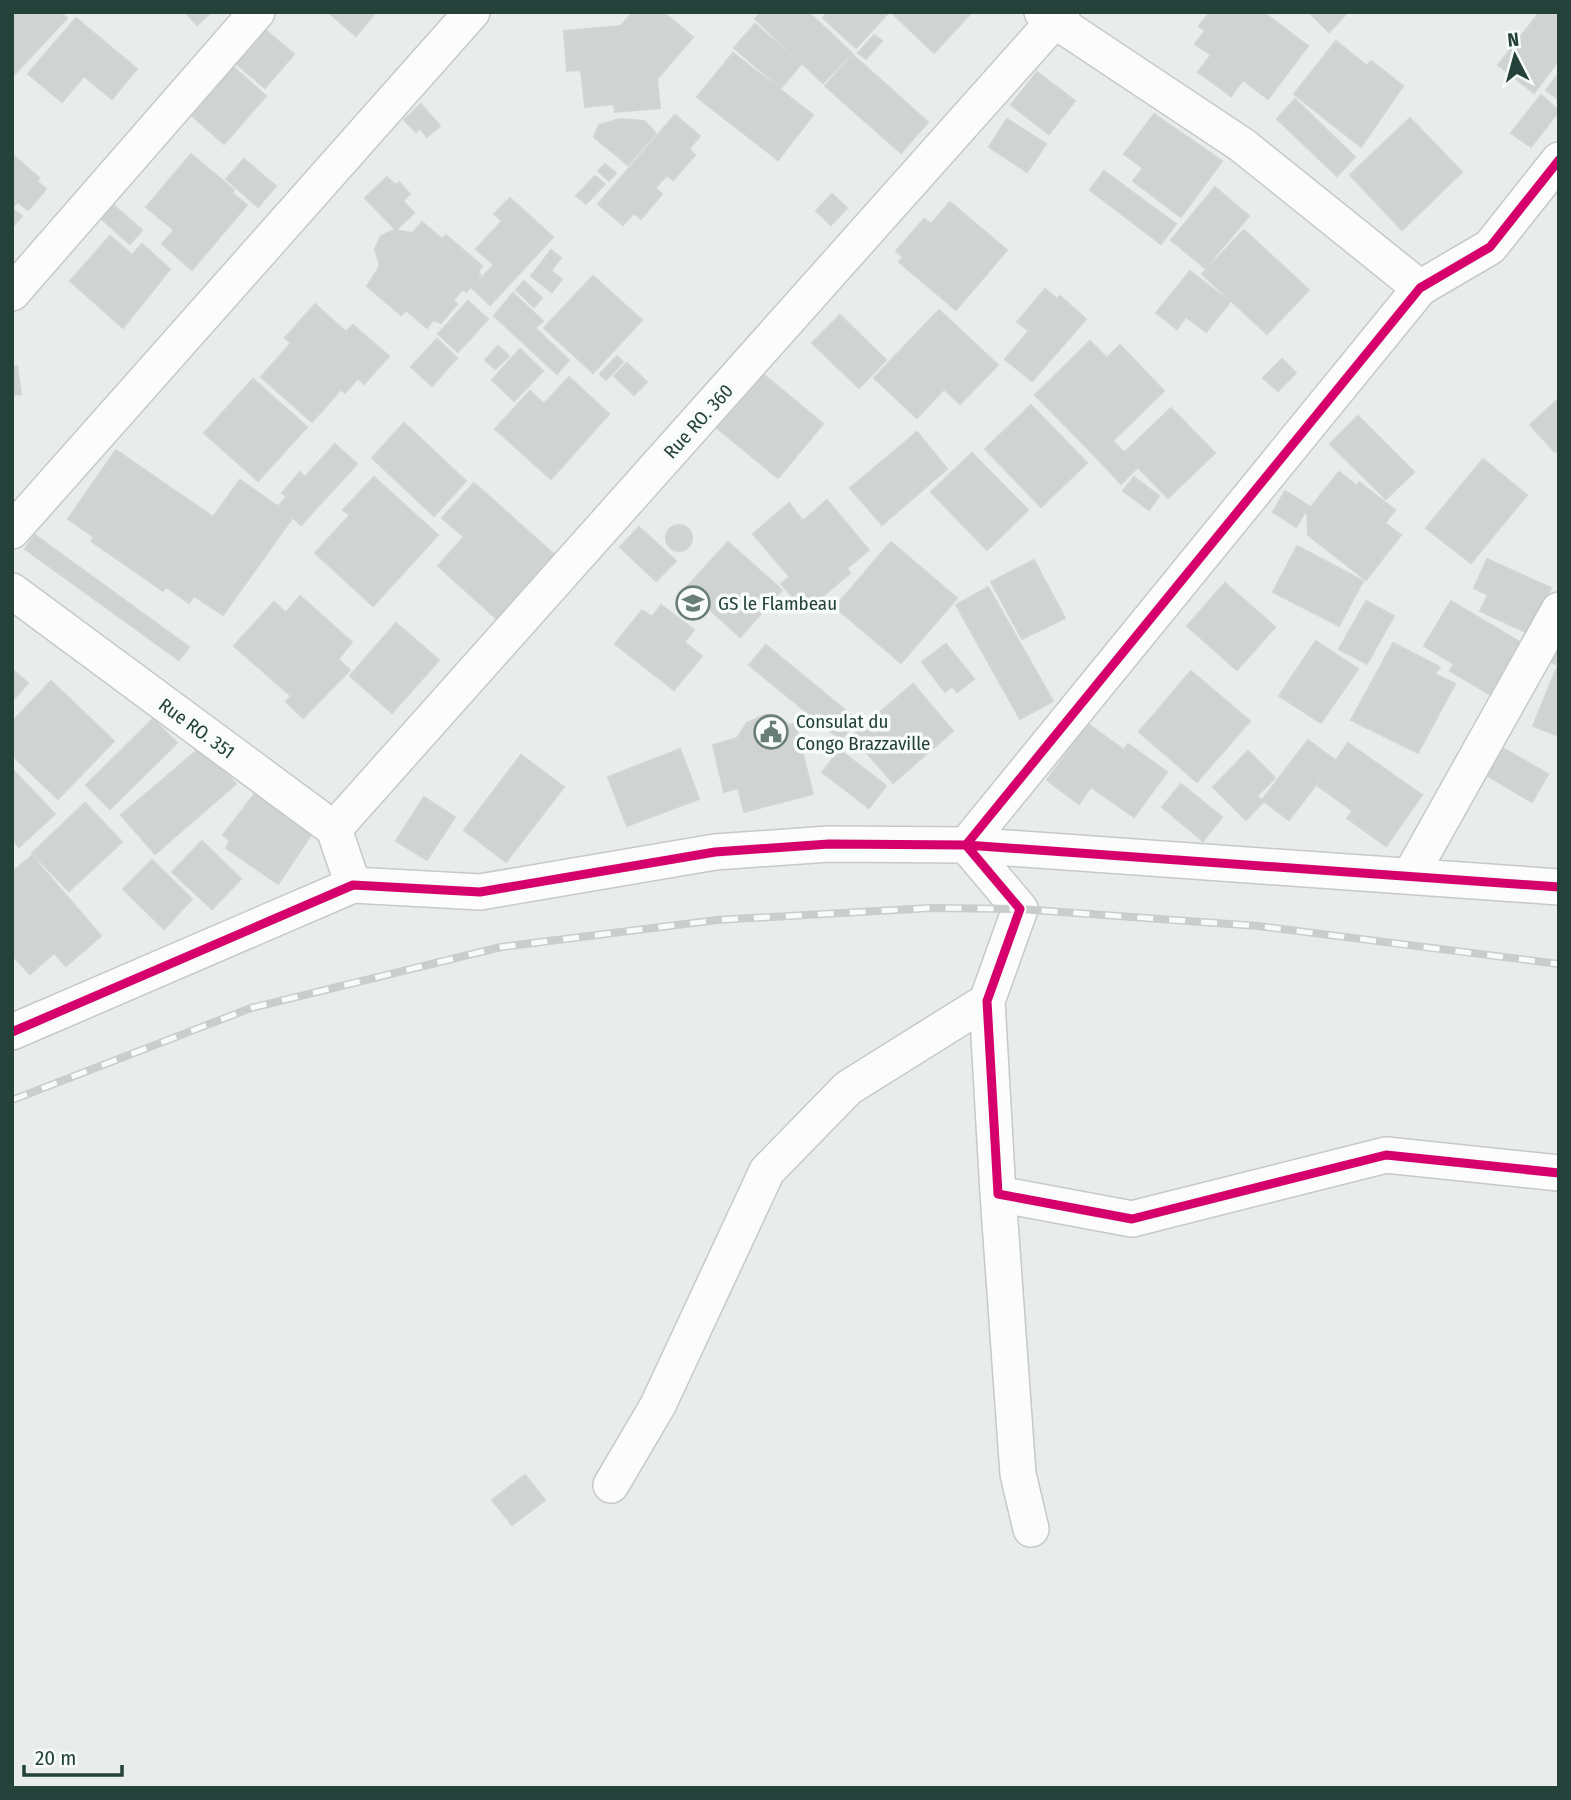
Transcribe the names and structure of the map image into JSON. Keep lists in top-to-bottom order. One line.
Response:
{"streets":{"street":["Rue RO. 360","Rue RO. 351"]},"crossings":[["Rue RO. 360","Rue RO. 351"]],"places":{"school or university":["GS le Flambeau"],"public building":["Consulat du Congo Brazzaville"]},"scale_bar":"20 m","north":"top"}
